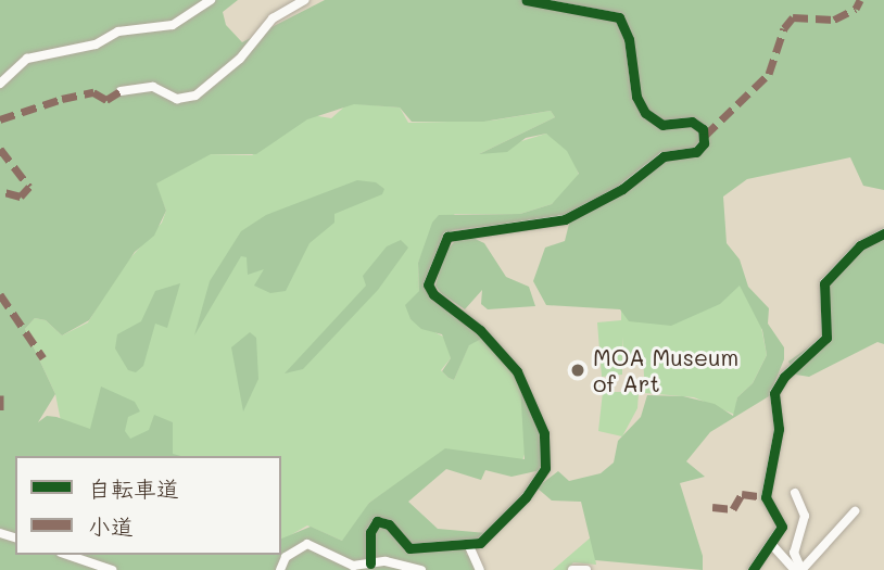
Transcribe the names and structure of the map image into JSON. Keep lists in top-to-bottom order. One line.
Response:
{"places":["MOA Museum of Art"],"legend":["自転車道","小道"]}
